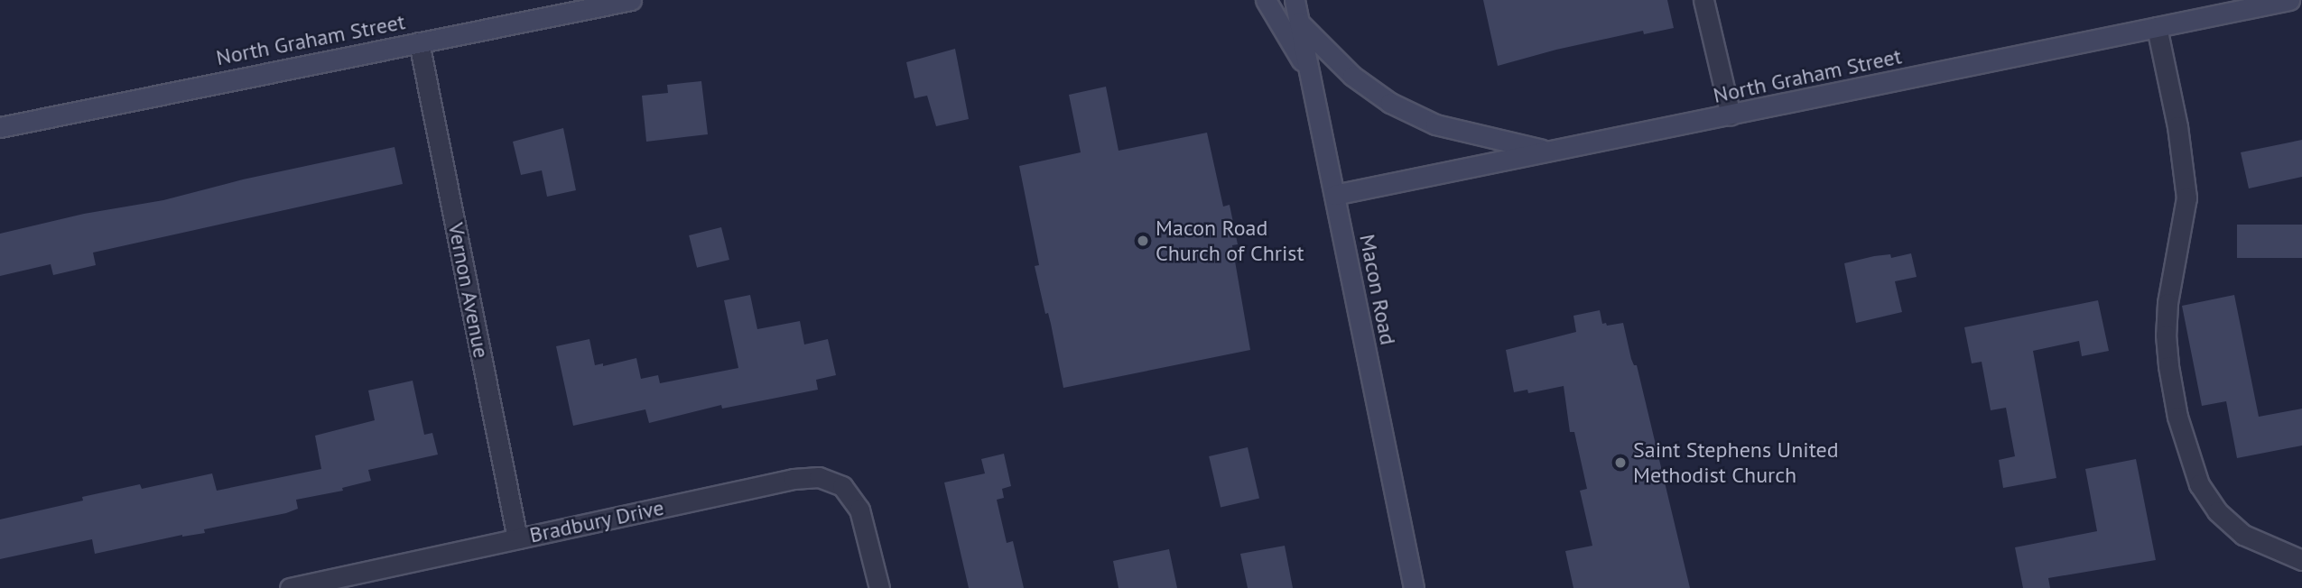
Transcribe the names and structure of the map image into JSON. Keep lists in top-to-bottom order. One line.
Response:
{"streets":{"main road":["North Graham Street","Macon Road"],"street":["Vernon Avenue","Bradbury Drive"]},"crossings":[["North Graham Street","Macon Road"],["North Graham Street","Vernon Avenue"],["Vernon Avenue","Bradbury Drive"]],"places":["Macon Road Church of Christ","Saint Stephens United Methodist Church"]}
